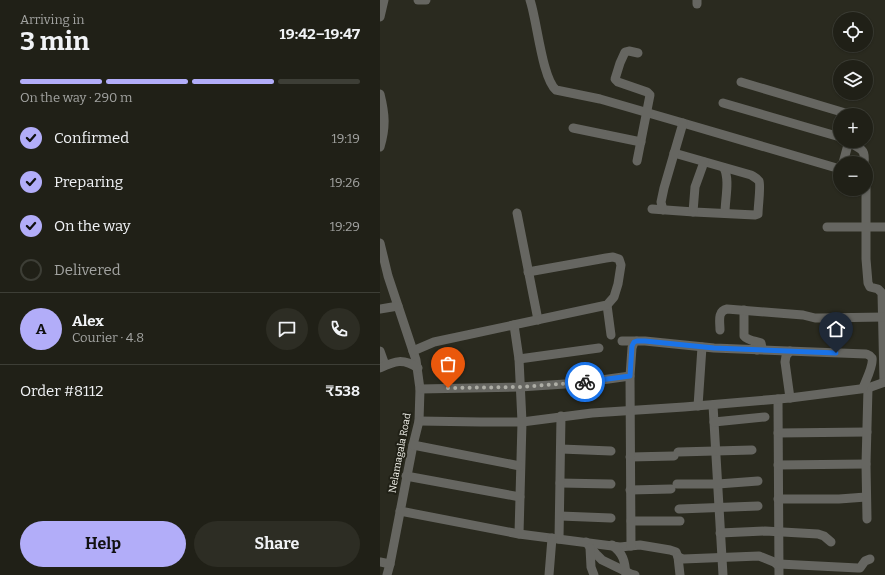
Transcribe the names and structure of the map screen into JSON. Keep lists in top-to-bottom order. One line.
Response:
{"streets":{"street":["Nelamagala Road"]},"page":{"heading":["3 min","Arriving in","19:42–19:47"],"panel":["Alex","Courier · 4.8","Order #8112","₹538"],"map_buttons":["+","−"],"bar":"On the way · 290 m","list":[["Confirmed","19:19"],["Preparing","19:26"],["On the way","19:29"],"Delivered"],"round":"A","buttons":["Help","Share"]}}
